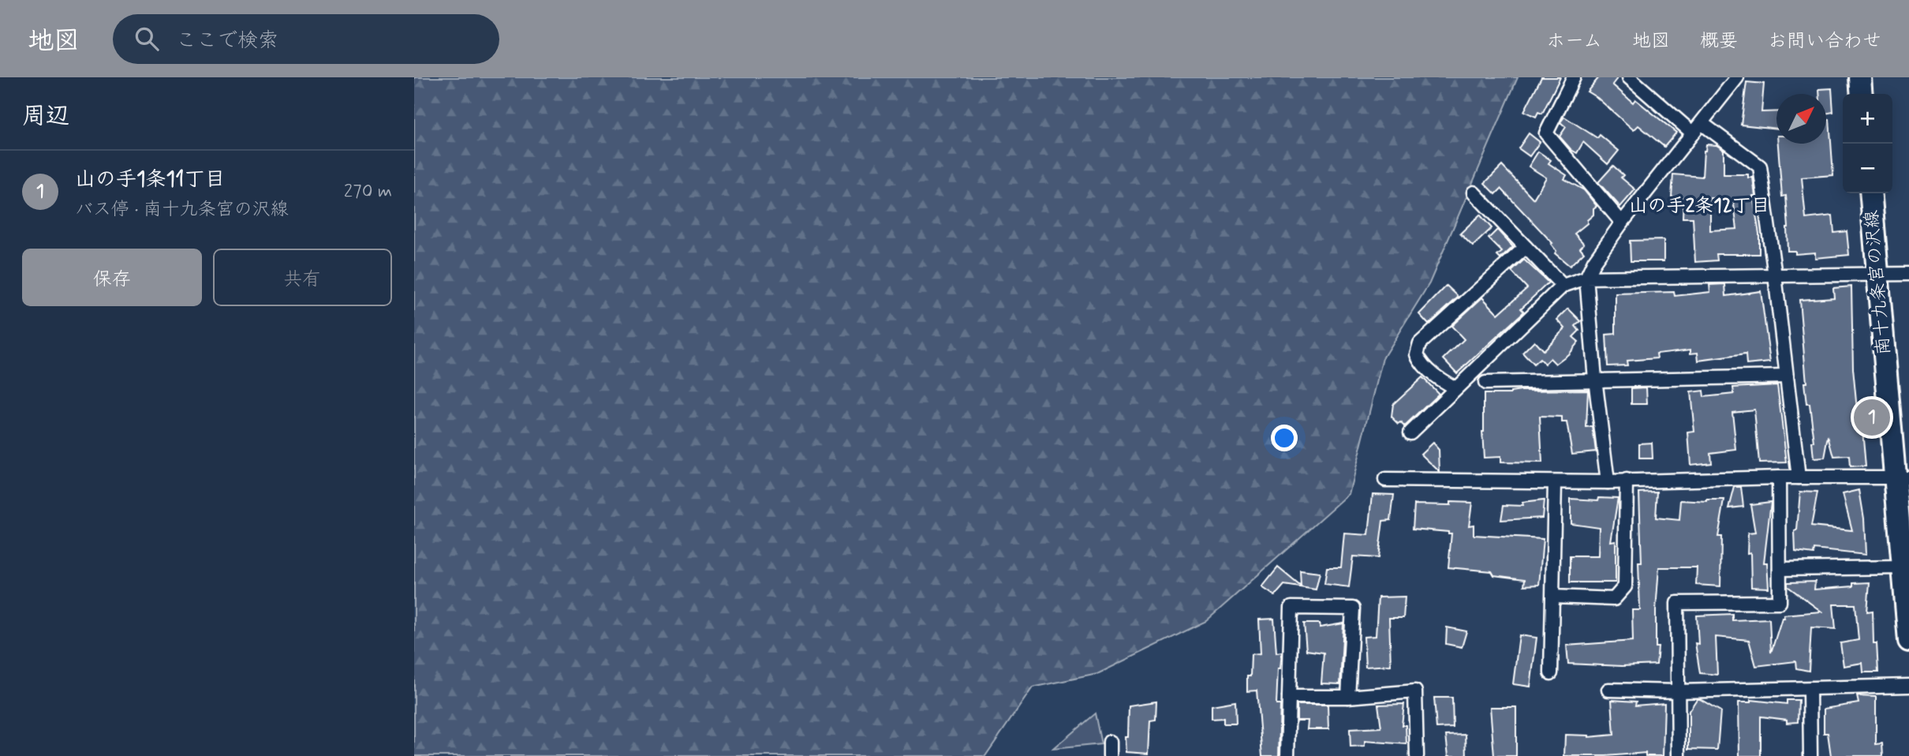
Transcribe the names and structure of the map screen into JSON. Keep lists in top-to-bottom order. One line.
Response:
{"streets":{"main road":["南十九条宮の沢線"]},"districts":["山の手2条12丁目"],"north":"top right","page":{"header":"地図","search":"ここで検索","nav":["ホーム","地図","概要","お問い合わせ"],"heading":"周辺","map_buttons":["+","−"],"list":[{"mark":"1","name":"山の手1条11丁目","note":"バス停 · 南十九条宮の沢線","value":"270 m"}],"buttons":["保存","共有"],"pins":"1"}}
